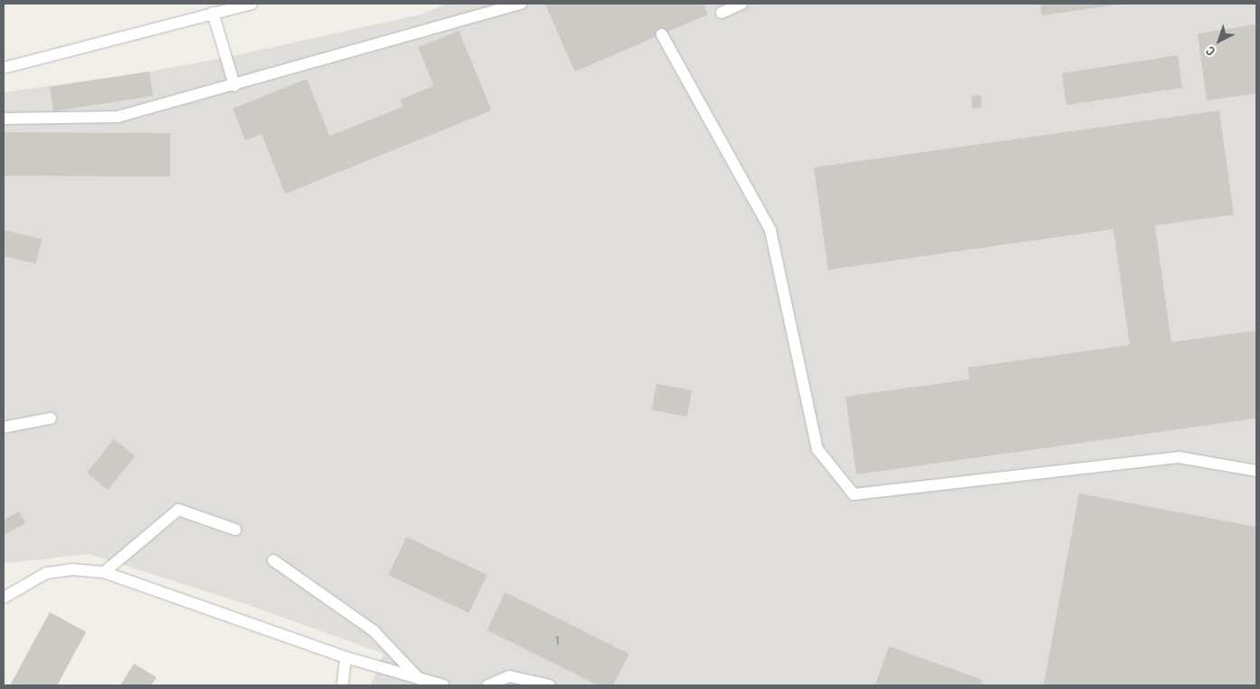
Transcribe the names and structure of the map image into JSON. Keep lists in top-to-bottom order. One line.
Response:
{"house_numbers":["1"],"north":"bottom left"}
